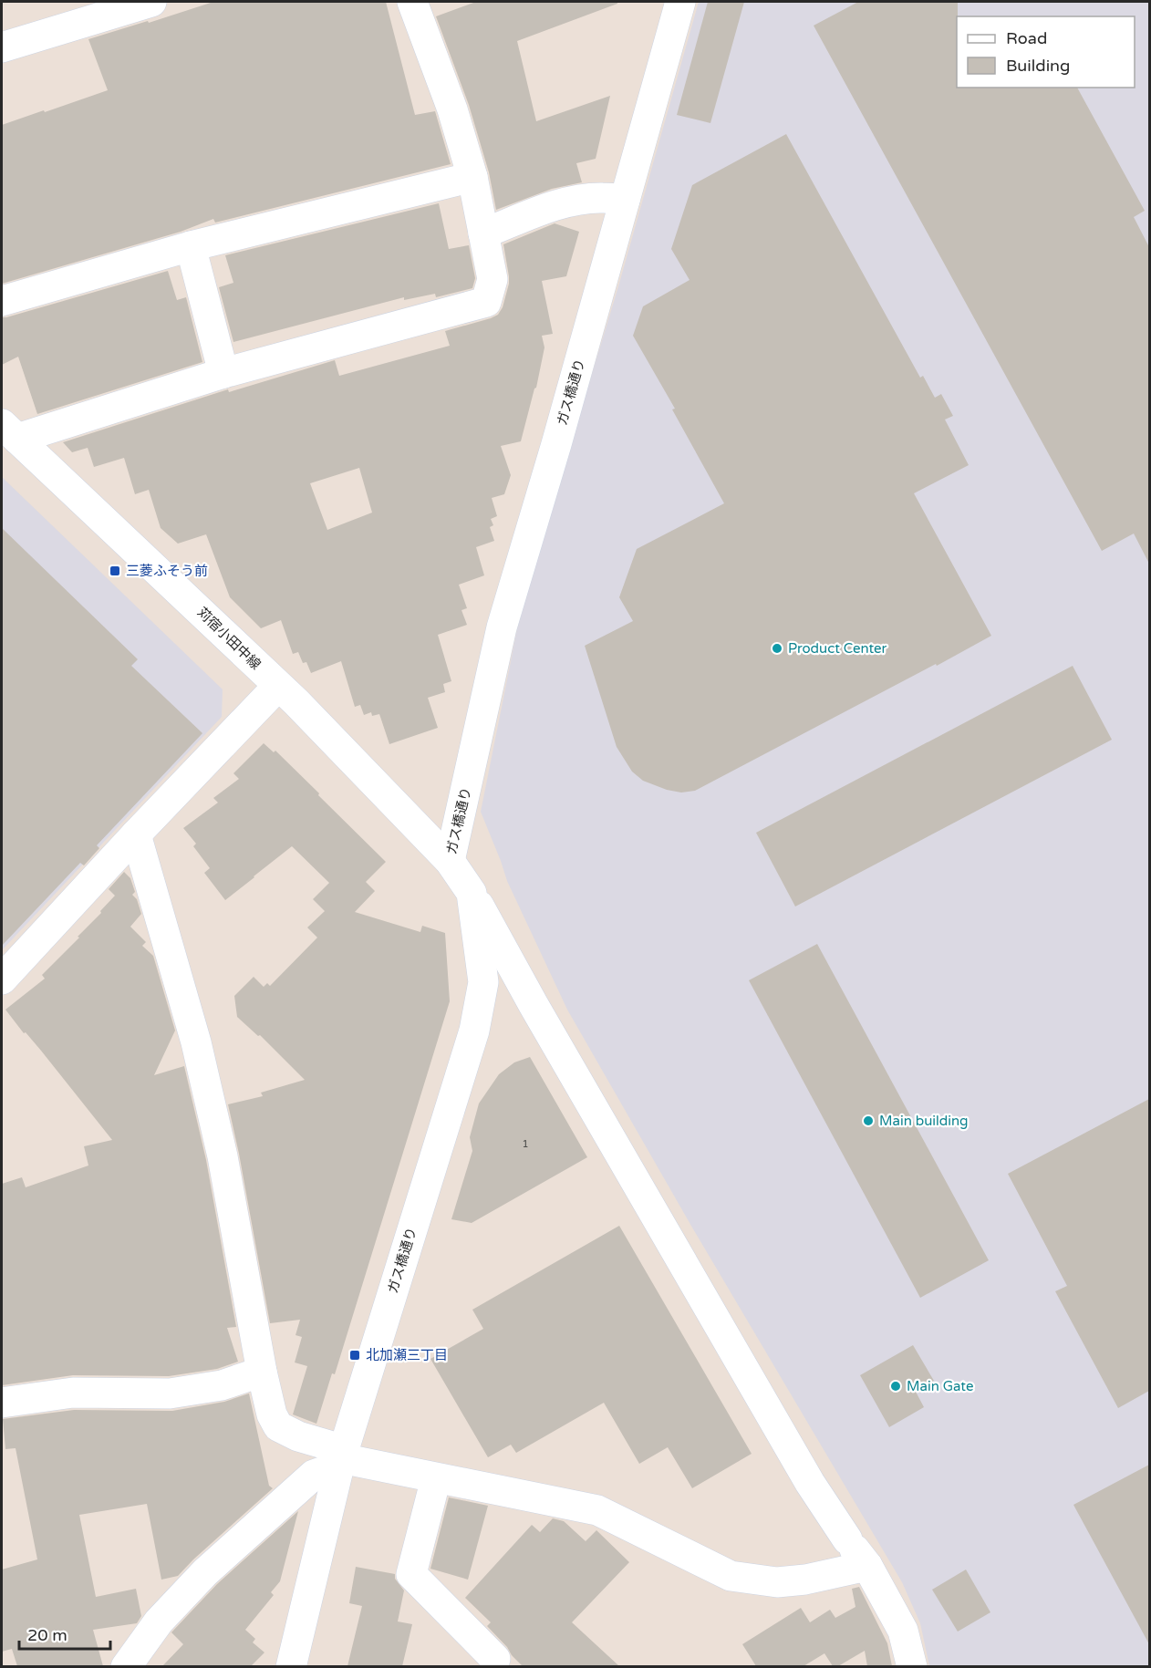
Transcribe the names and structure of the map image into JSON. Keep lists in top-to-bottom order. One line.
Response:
{"streets":{"street":["ガス橋通り","苅宿小田中線"]},"crossings":[["ガス橋通り","苅宿小田中線"]],"places":{"transit":["三菱ふそう前","北加瀬三丁目"],"other":["Product Center","Main building","Main Gate"]},"house_numbers":["1"],"legend":["Road","Building"],"scale_bar":"20 m"}
